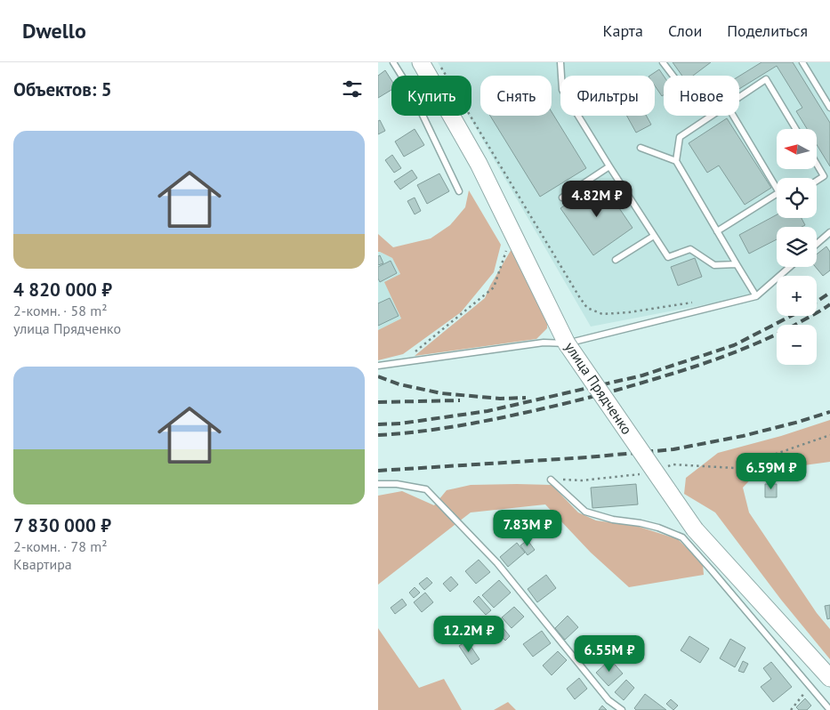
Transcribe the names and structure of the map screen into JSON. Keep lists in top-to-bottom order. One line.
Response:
{"streets":{"main road":["улица Прядченко"]},"north":"left","page":{"header":"Dwello","nav":["Карта","Слои","Поделиться"],"heading":"Объектов: 5","chip":["Купить","Снять","Фильтры","Новое"],"list":[{"name":"4 820 000 ₽","note":"2-комн. · 58 m² · улица Прядченко"},{"name":"7 830 000 ₽","note":"2-комн. · 78 m² · Квартира"}],"map_buttons":["+","−"],"price":["4.82M ₽","6.59M ₽","7.83M ₽","12.2M ₽","6.55M ₽"]}}
